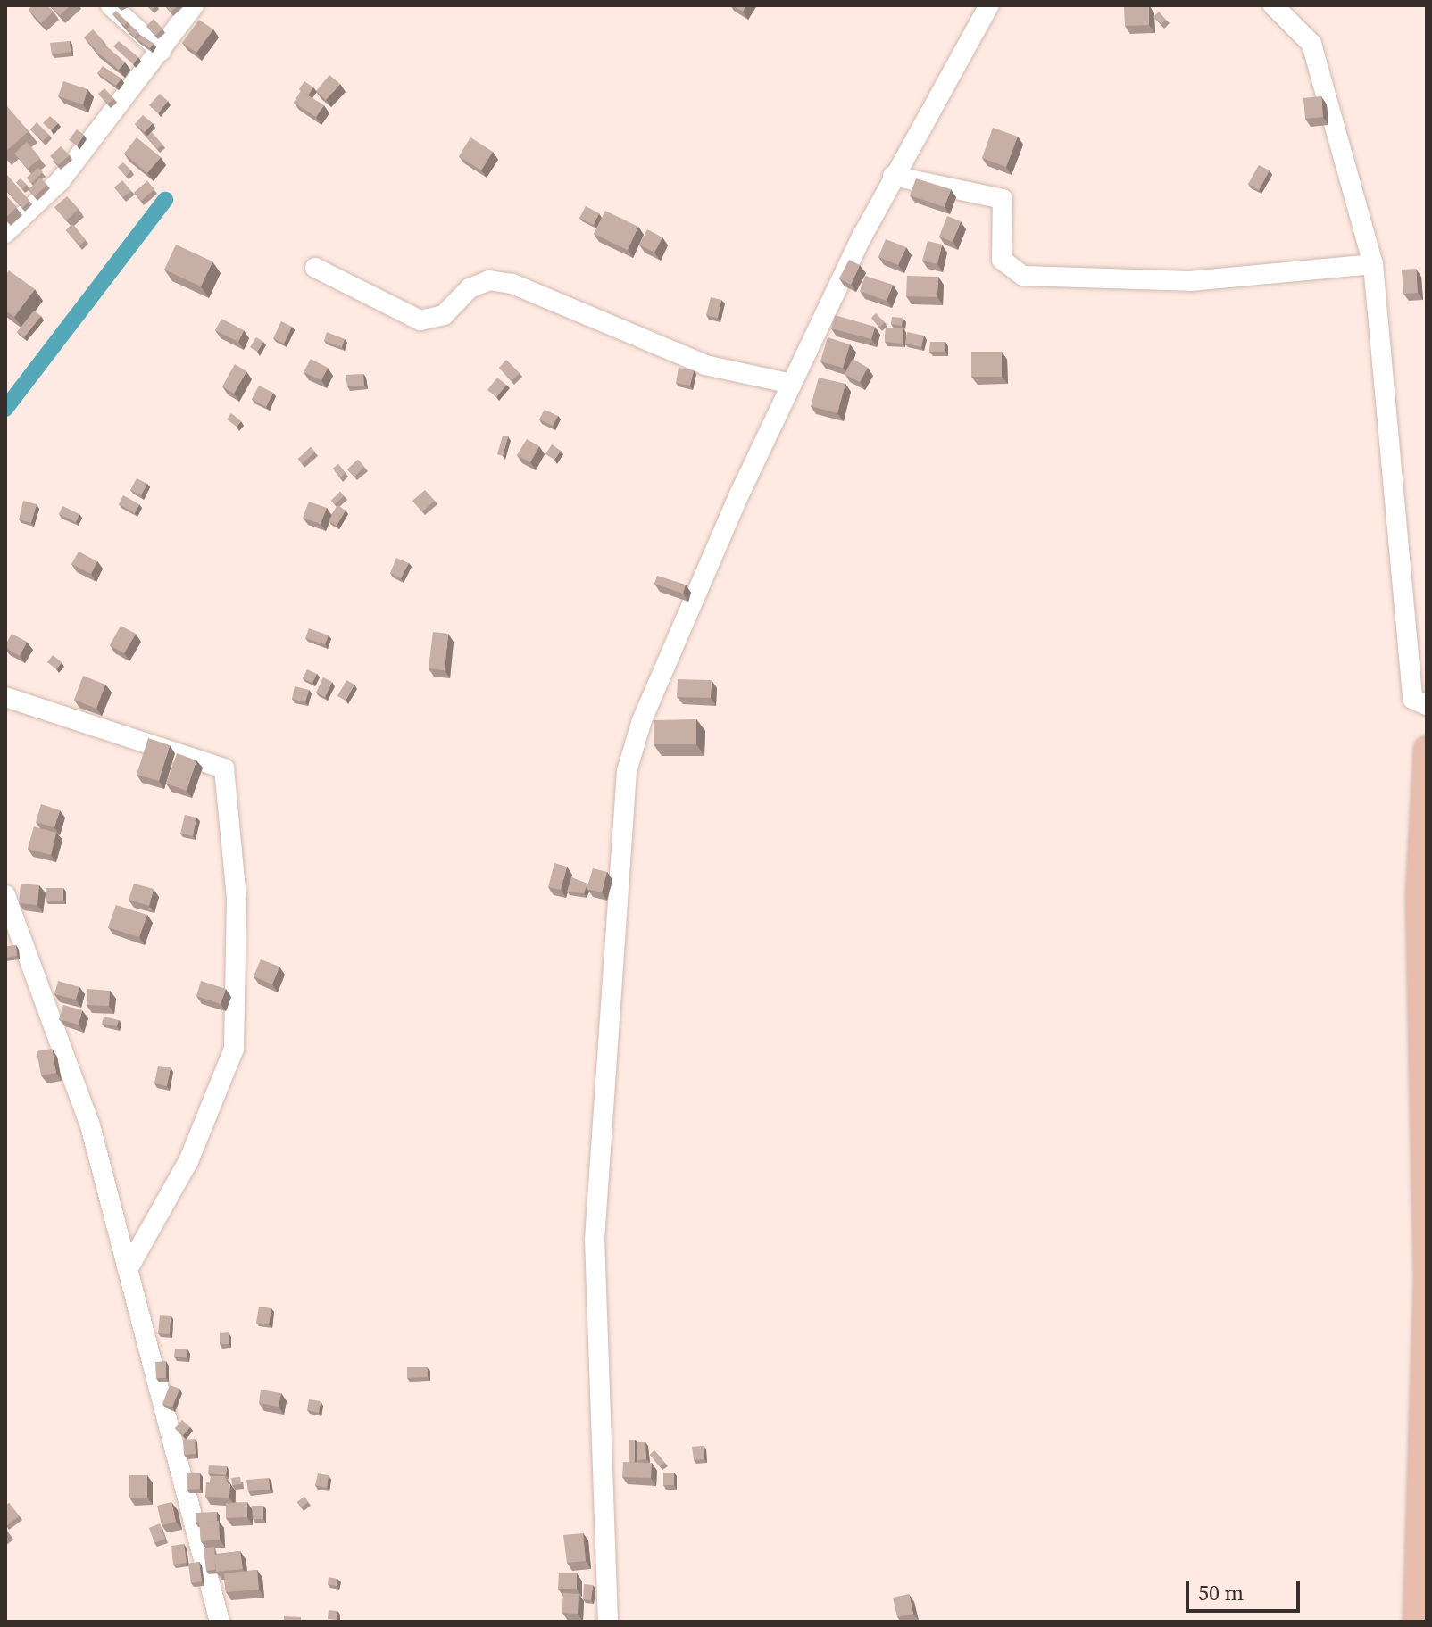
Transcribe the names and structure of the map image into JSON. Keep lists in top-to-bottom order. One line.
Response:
{"scale_bar":"50 m"}
